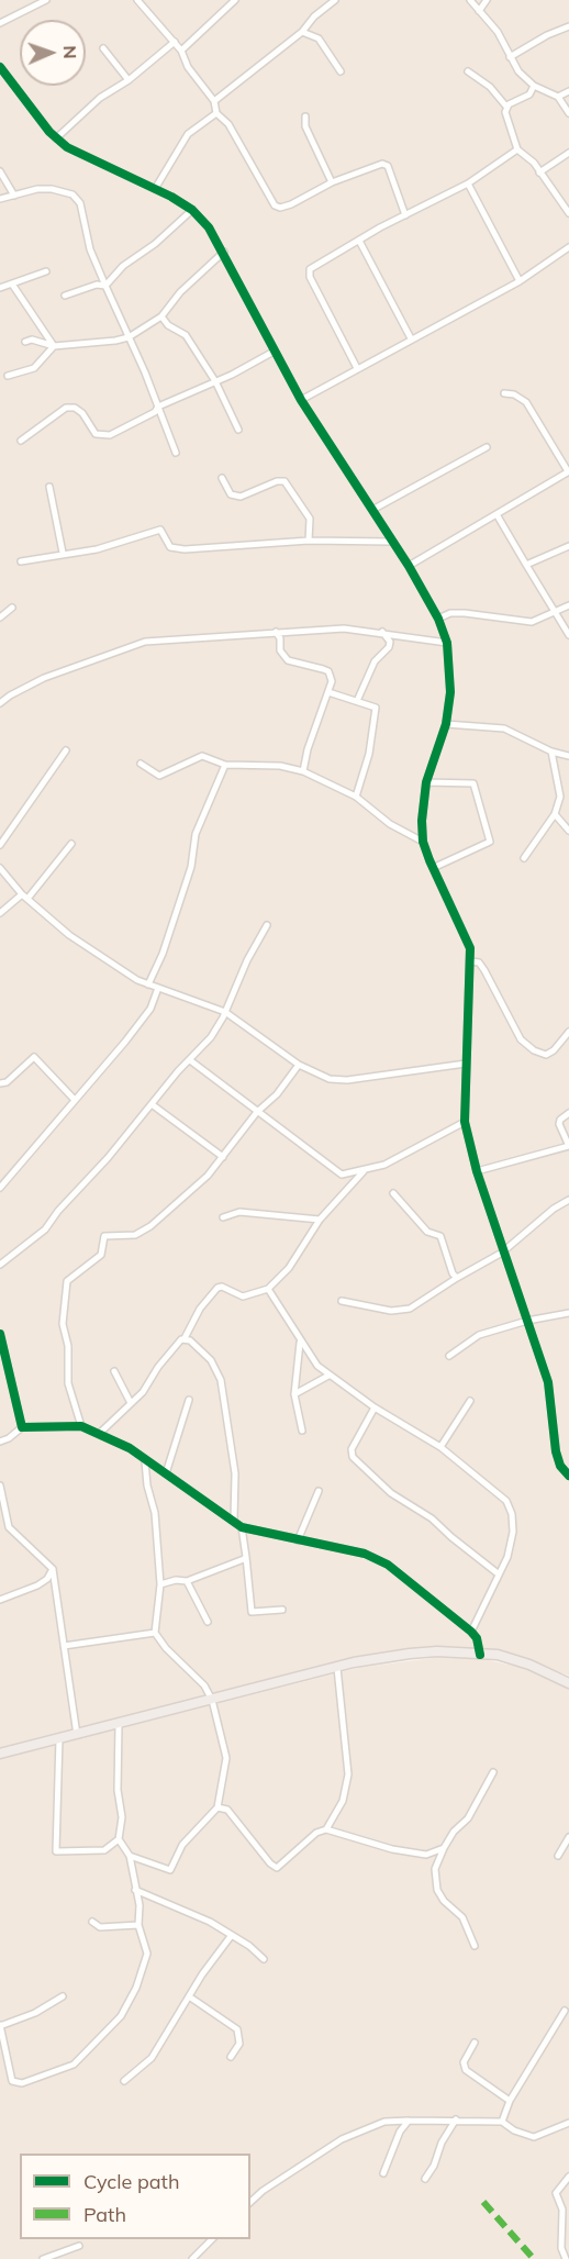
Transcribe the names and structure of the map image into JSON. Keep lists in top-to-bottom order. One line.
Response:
{"legend":["Cycle path","Path"],"north":"right"}
